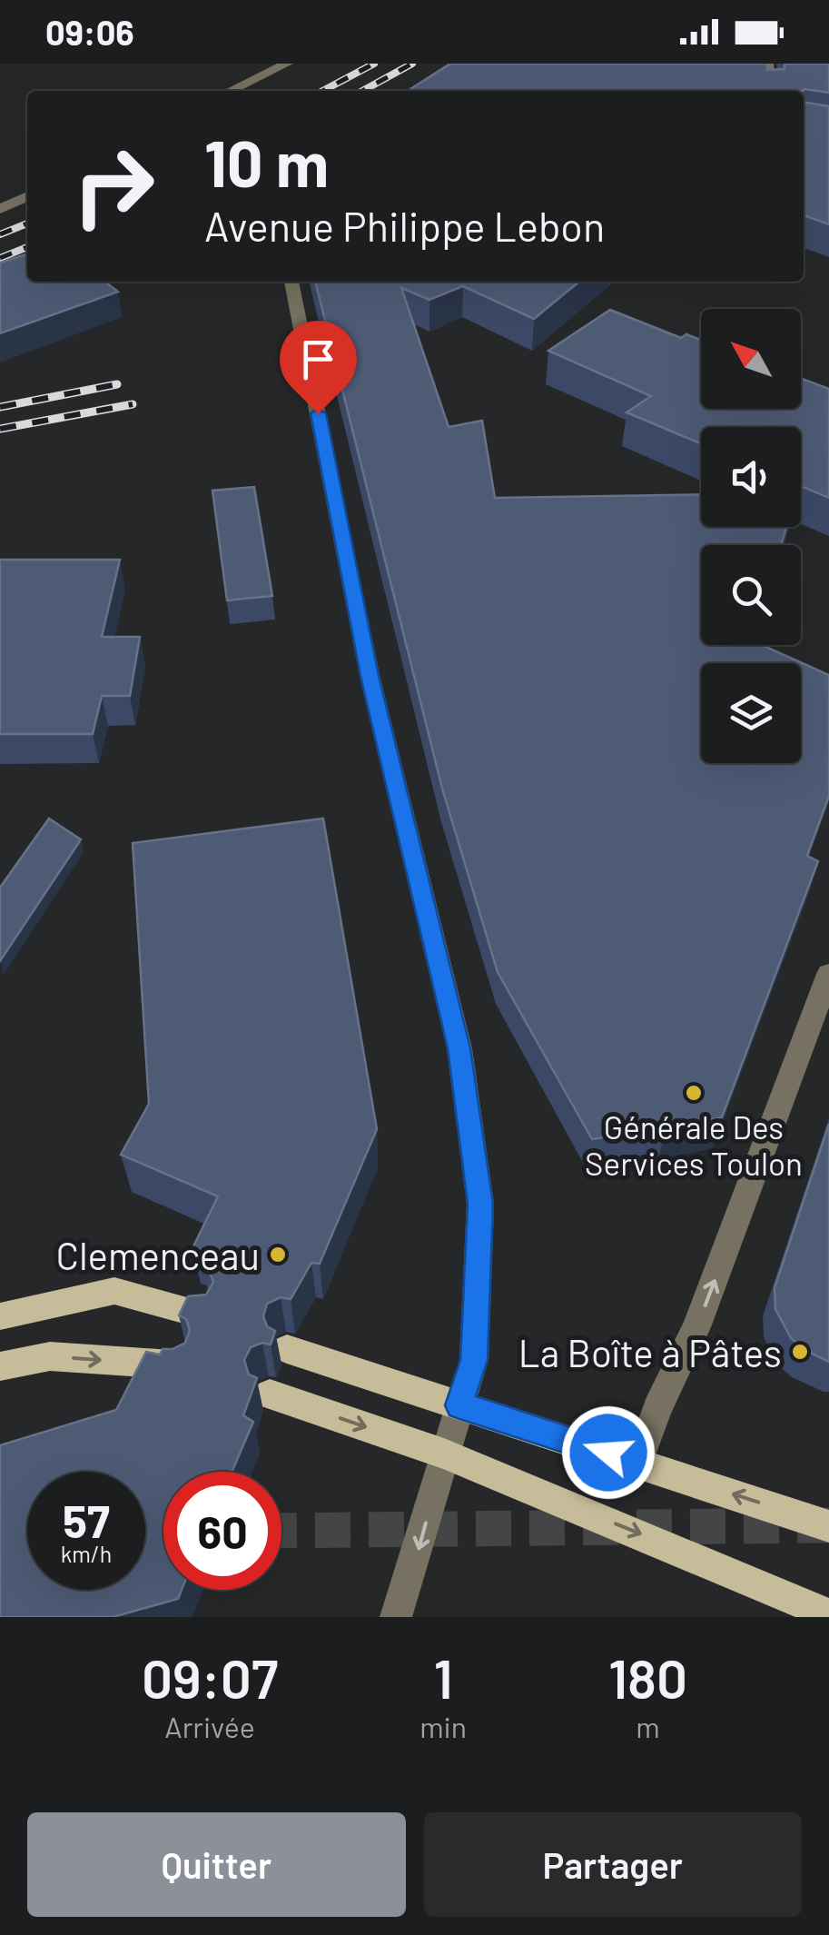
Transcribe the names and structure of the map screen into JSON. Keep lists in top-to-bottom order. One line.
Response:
{"places":["Générale Des Services Toulon","Clemenceau","La Boîte à Pâtes"],"north":"top left","page":{"status":"09:06","turn":["10 m","Avenue Philippe Lebon"],"speed":"57 km/h","limit":"60","eta":["09:07","Arrivée","1","min","180","m"],"buttons":["Quitter","Partager"]}}
